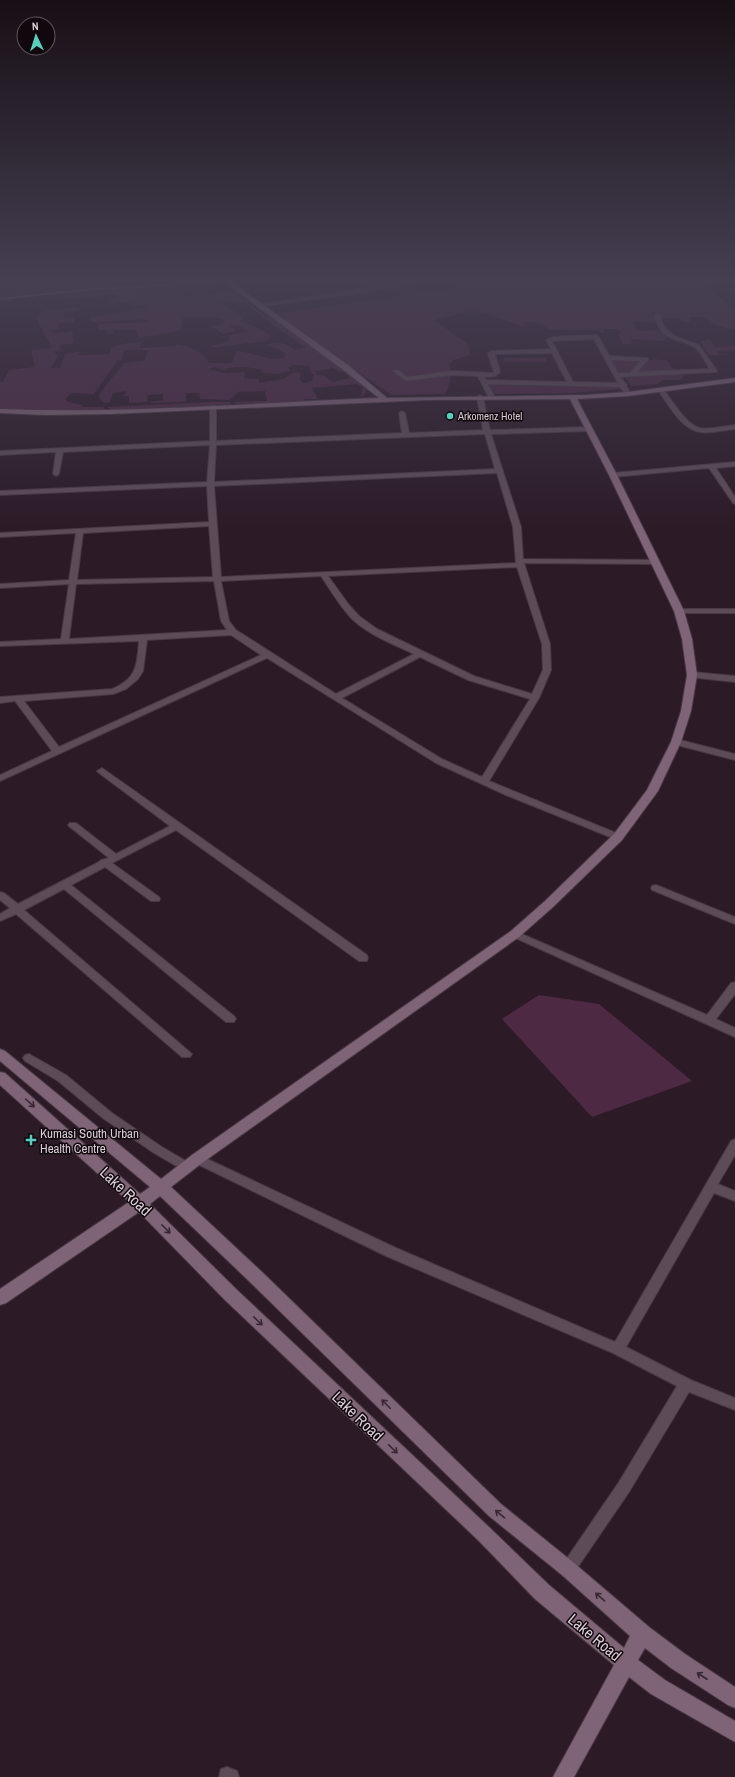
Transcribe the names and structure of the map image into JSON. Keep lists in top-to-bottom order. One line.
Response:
{"streets":{"street":["Lake Road"]},"places":{"other":["Arkomenz Hotel"],"health":["Kumasi South Urban Health Centre"]},"north":"top"}
